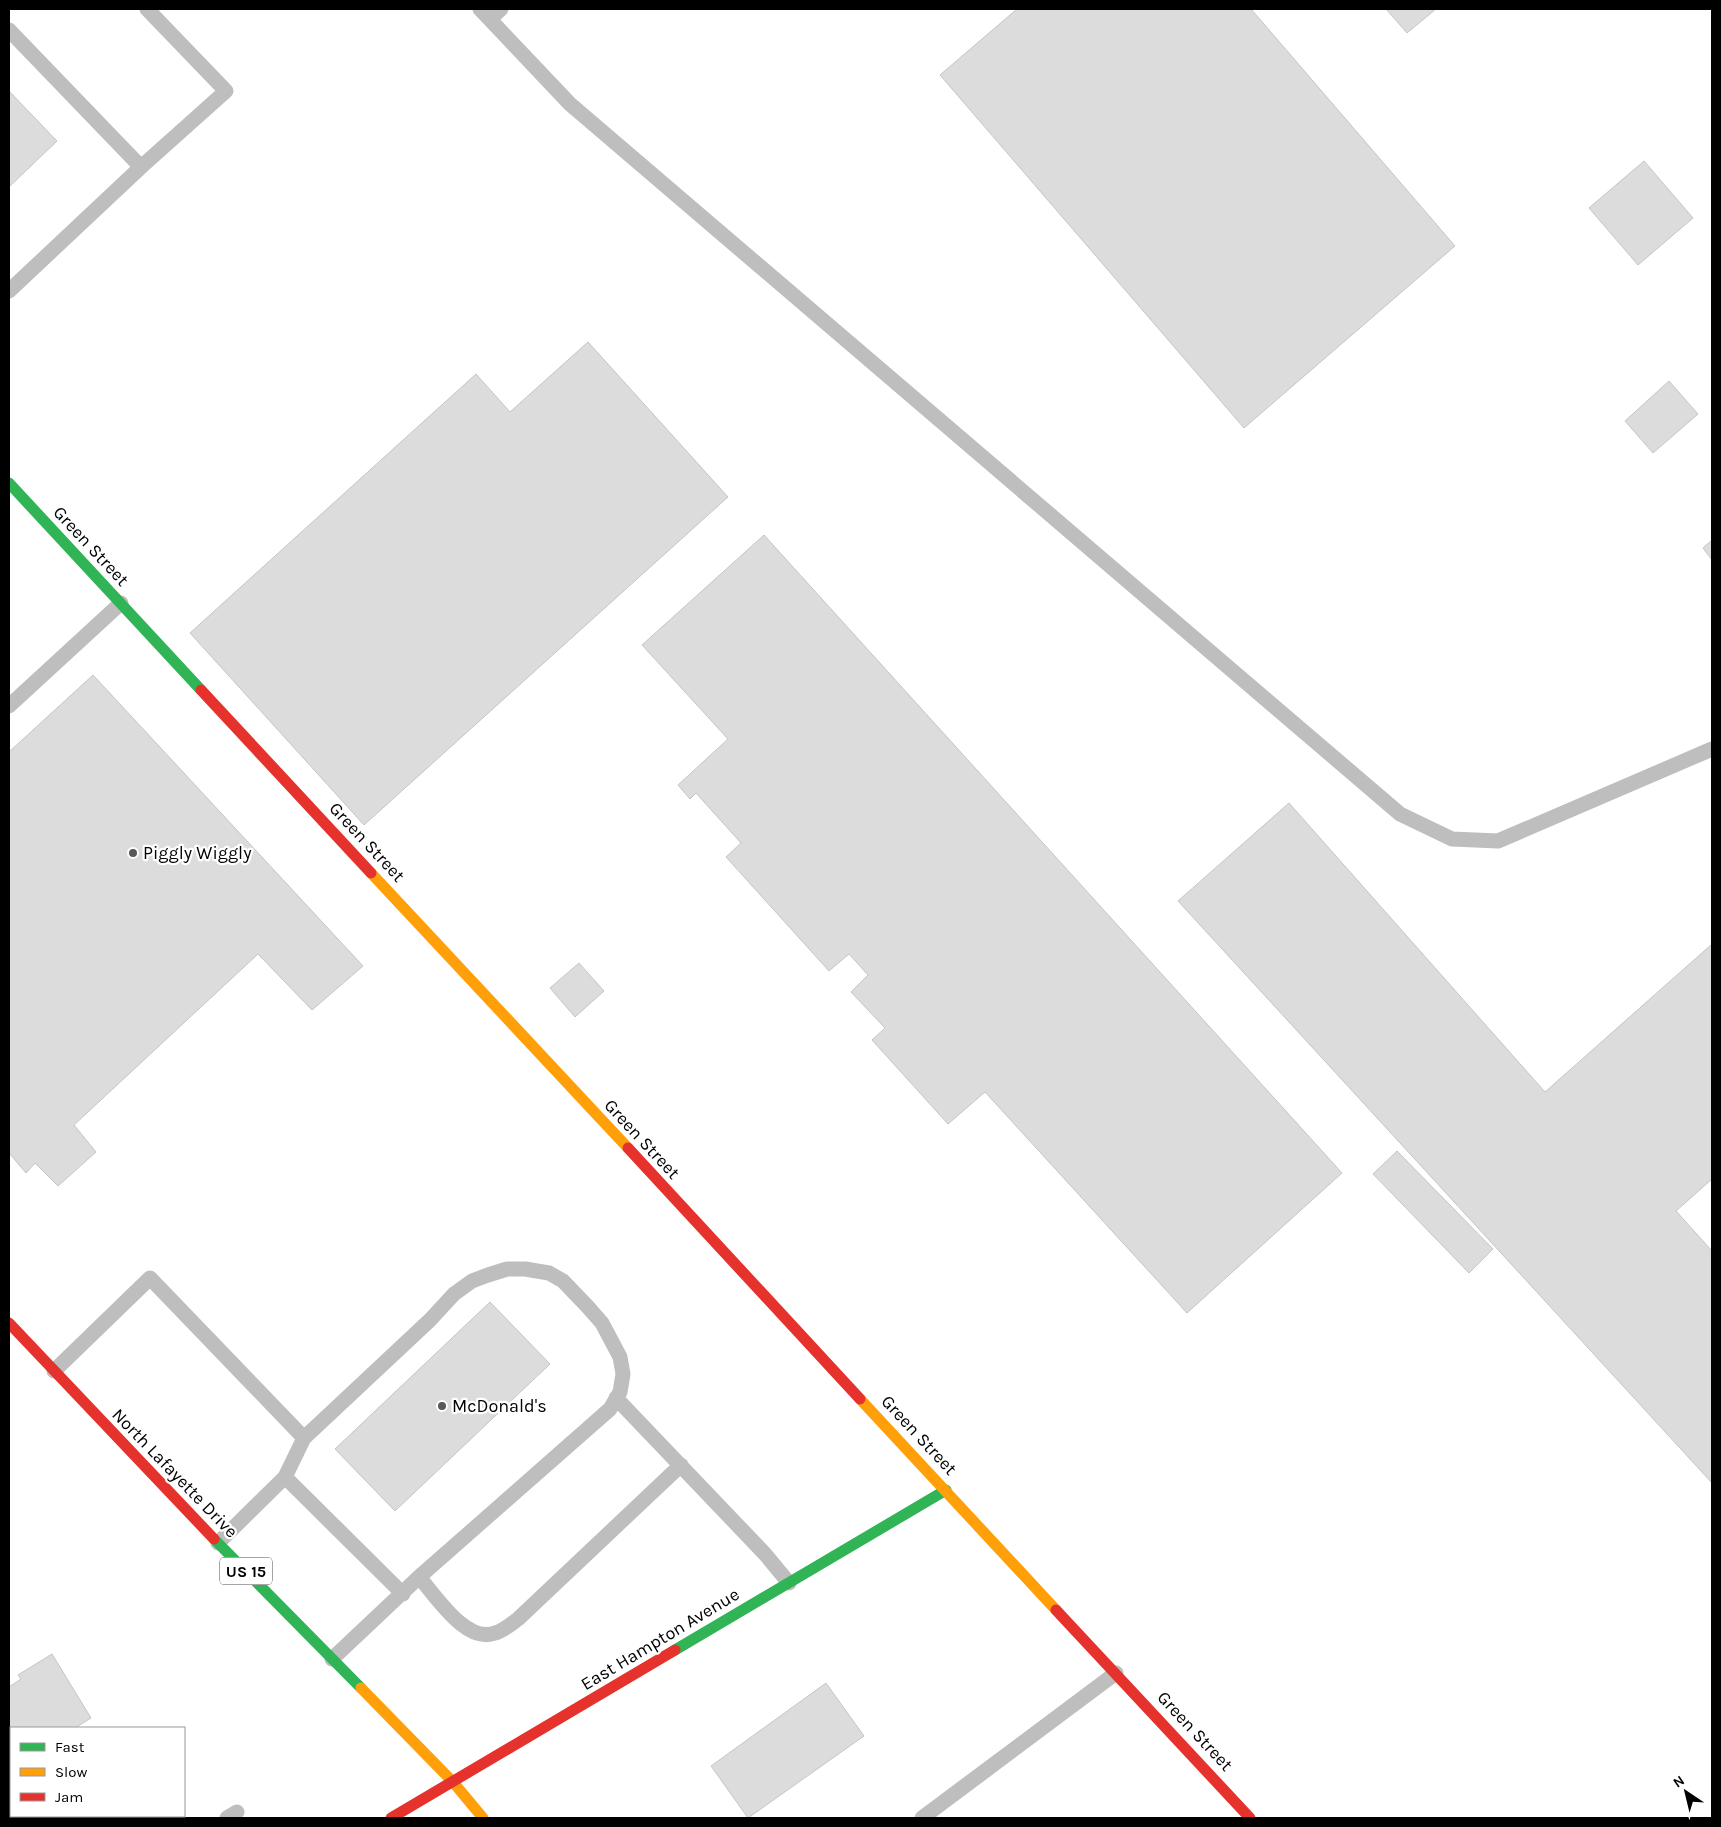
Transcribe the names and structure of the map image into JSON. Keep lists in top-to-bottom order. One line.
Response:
{"streets":{"street":["Green Street","North Lafayette Drive","US 15","East Hampton Avenue"]},"crossings":[["Green Street","East Hampton Avenue"],["North Lafayette Drive","East Hampton Avenue"]],"places":["Piggly Wiggly","McDonald's"],"legend":["Fast","Slow","Jam"],"north":"top left"}
